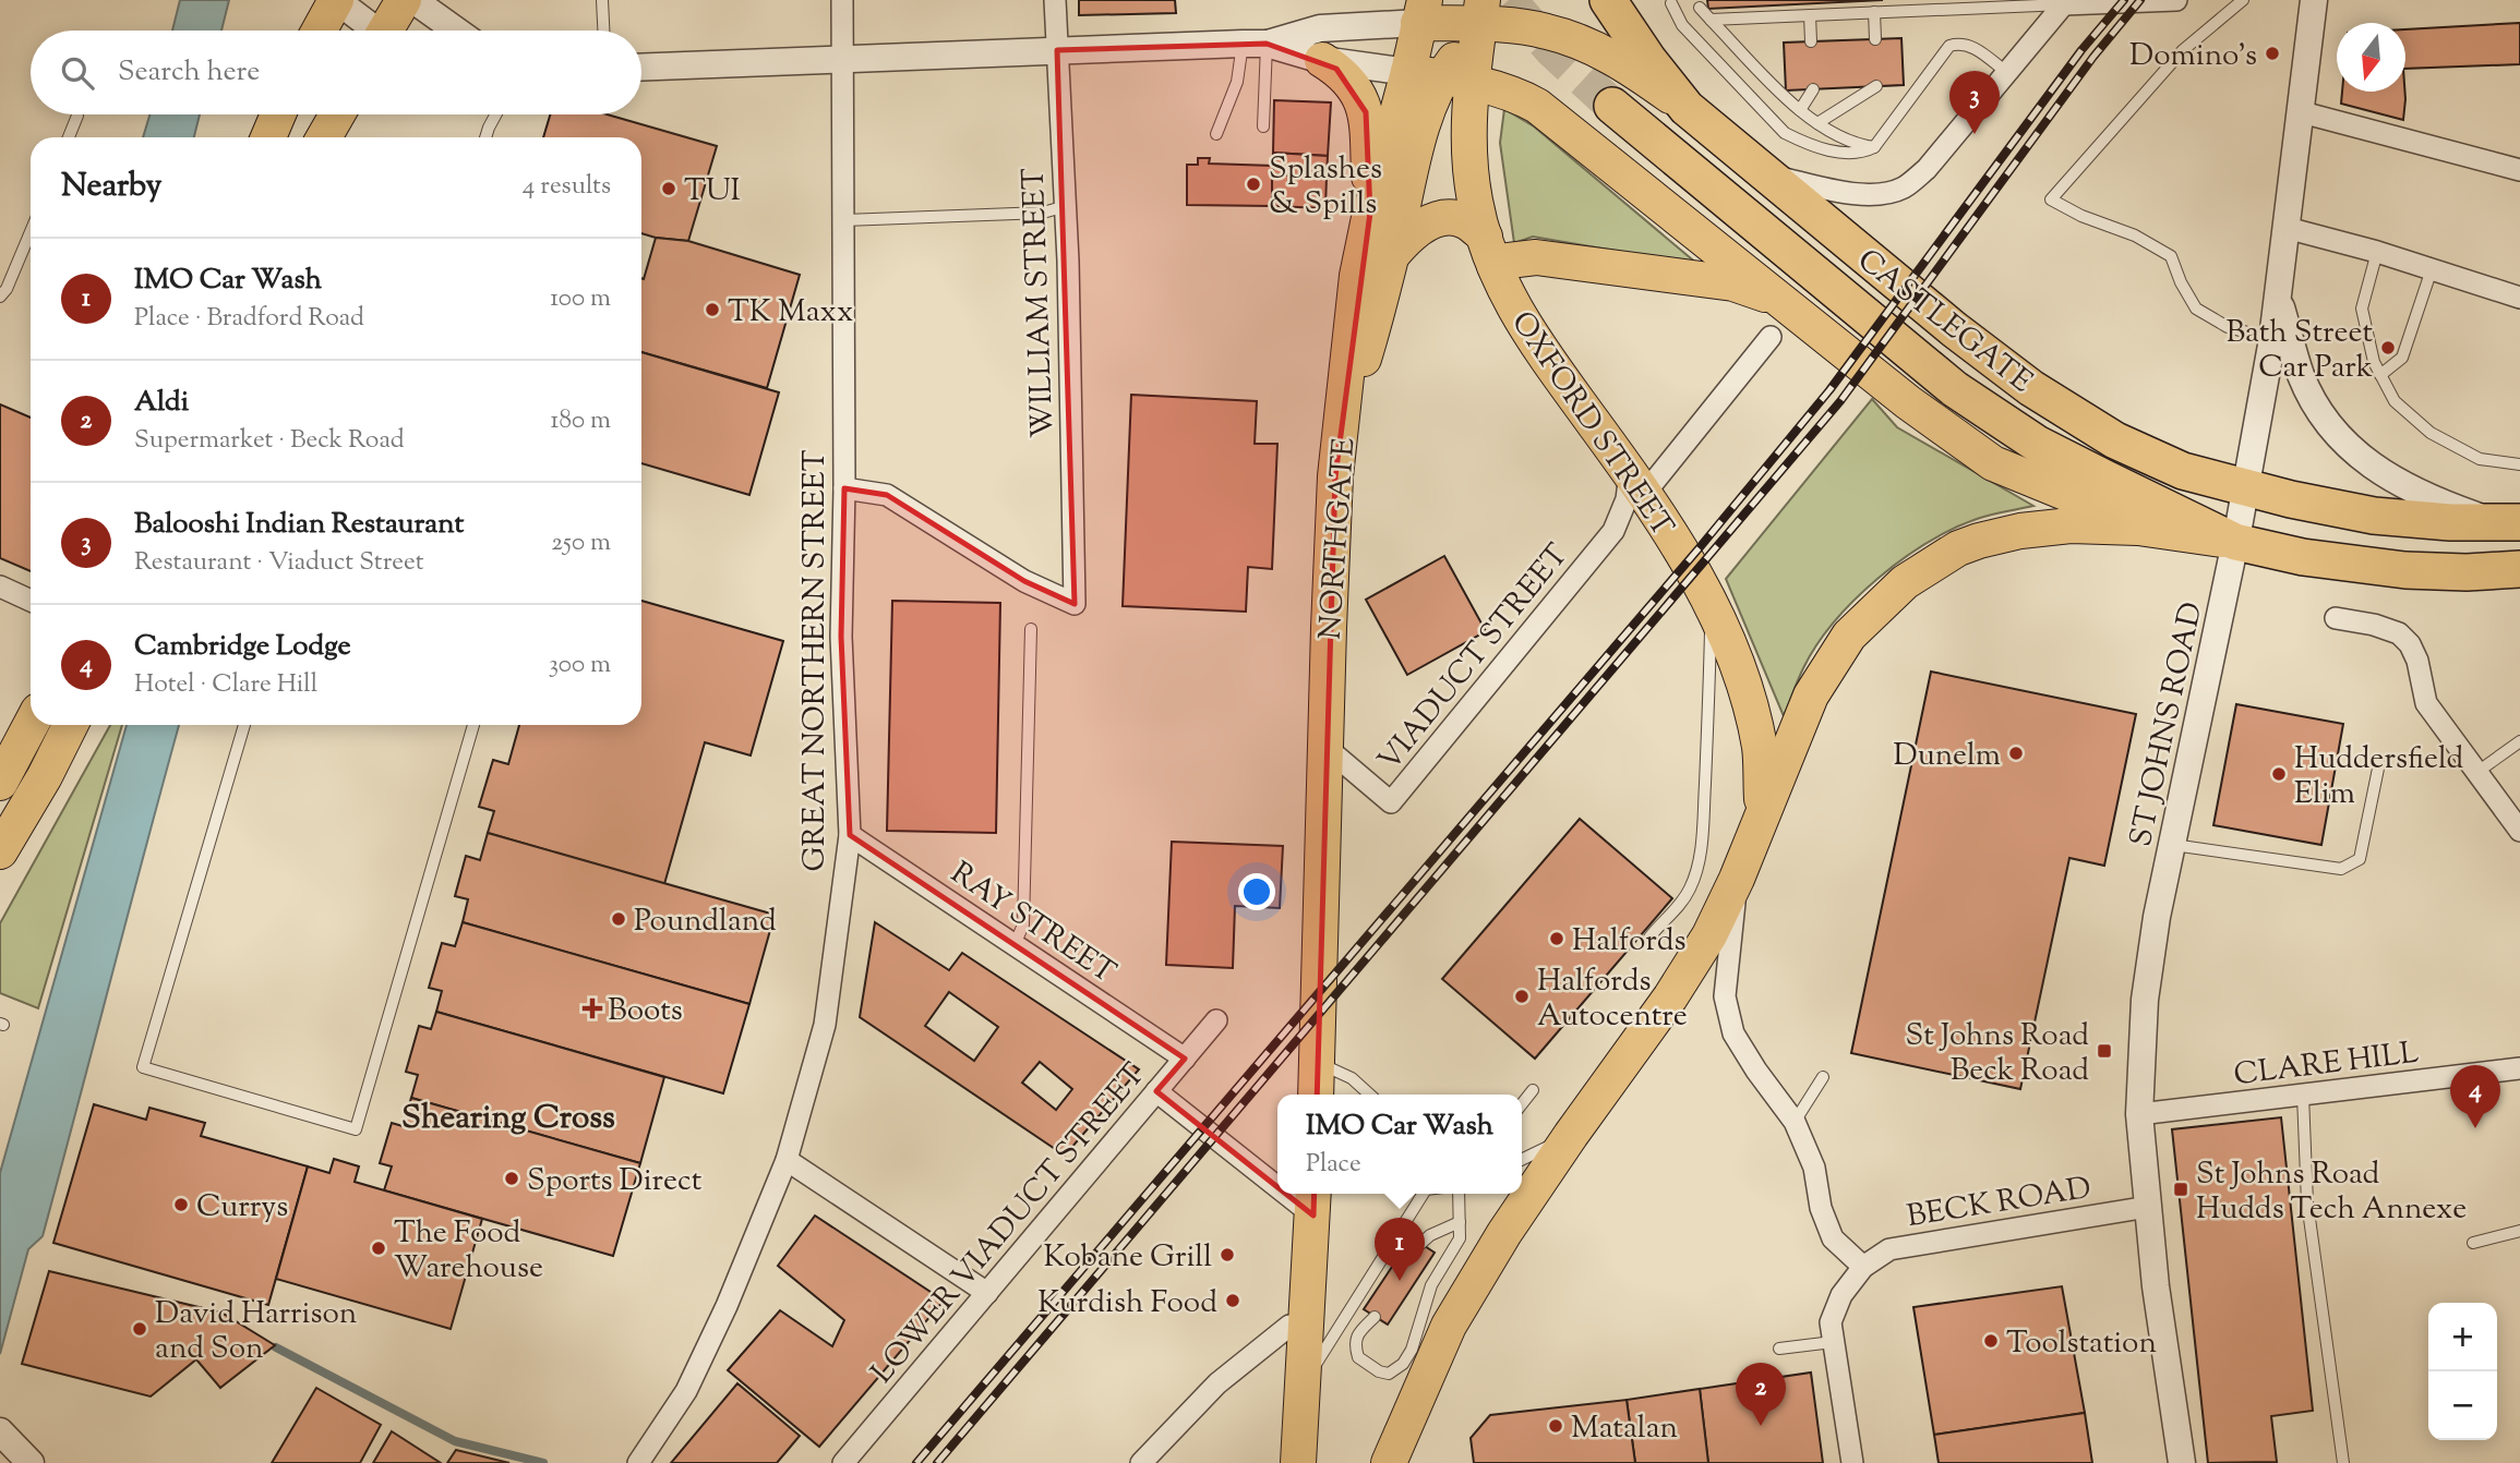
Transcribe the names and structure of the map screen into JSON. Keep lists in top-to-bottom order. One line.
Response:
{"streets":{"highway":["CASTLEGATE"],"main road":["OXFORD STREET","NORTHGATE"],"street":["WILLIAM STREET","VIADUCT STREET","GREAT NORTHERN STREET","ST JOHNS ROAD","RAY STREET","CLARE HILL","BECK ROAD","LOWER VIADUCT STREET"]},"crossings":[["WILLIAM STREET","GREAT NORTHERN STREET"],["CASTLEGATE","OXFORD STREET"],["CASTLEGATE","NORTHGATE"],["CASTLEGATE","ST JOHNS ROAD"],["OXFORD STREET","NORTHGATE"],["OXFORD STREET","VIADUCT STREET"],["NORTHGATE","VIADUCT STREET"],["GREAT NORTHERN STREET","RAY STREET"],["ST JOHNS ROAD","CLARE HILL"],["ST JOHNS ROAD","BECK ROAD"],["RAY STREET","LOWER VIADUCT STREET"]],"districts":["Shearing Cross"],"places":{"other":["Domino's","Splashes & Spills","TUI","TK Maxx","Bath Street Car Park","Dunelm","Huddersfield Elim","Poundland","Halfords","Halfords Autocentre","Sports Direct","Currys","The Food Warehouse","Kobane Grill","Kurdish Food","David Harrison and Son","Toolstation","Matalan"],"health":["Boots"],"transit":["St Johns Road Beck Road","St Johns Road Hudds Tech Annexe"]},"north":"bottom","page":{"search":"Search here","pins":["3","4","1","2"],"heading":["Nearby","4 results"],"list":[{"mark":"1","name":"IMO Car Wash","note":"Place · Bradford Road","value":"100 m"},{"mark":"2","name":"Aldi","note":"Supermarket · Beck Road","value":"180 m"},{"mark":"3","name":"Balooshi Indian Restaurant","note":"Restaurant · Viaduct Street","value":"250 m"},{"mark":"4","name":"Cambridge Lodge","note":"Hotel · Clare Hill","value":"300 m"}],"popup":["IMO Car Wash","Place"],"map_buttons":["+","−"]}}
